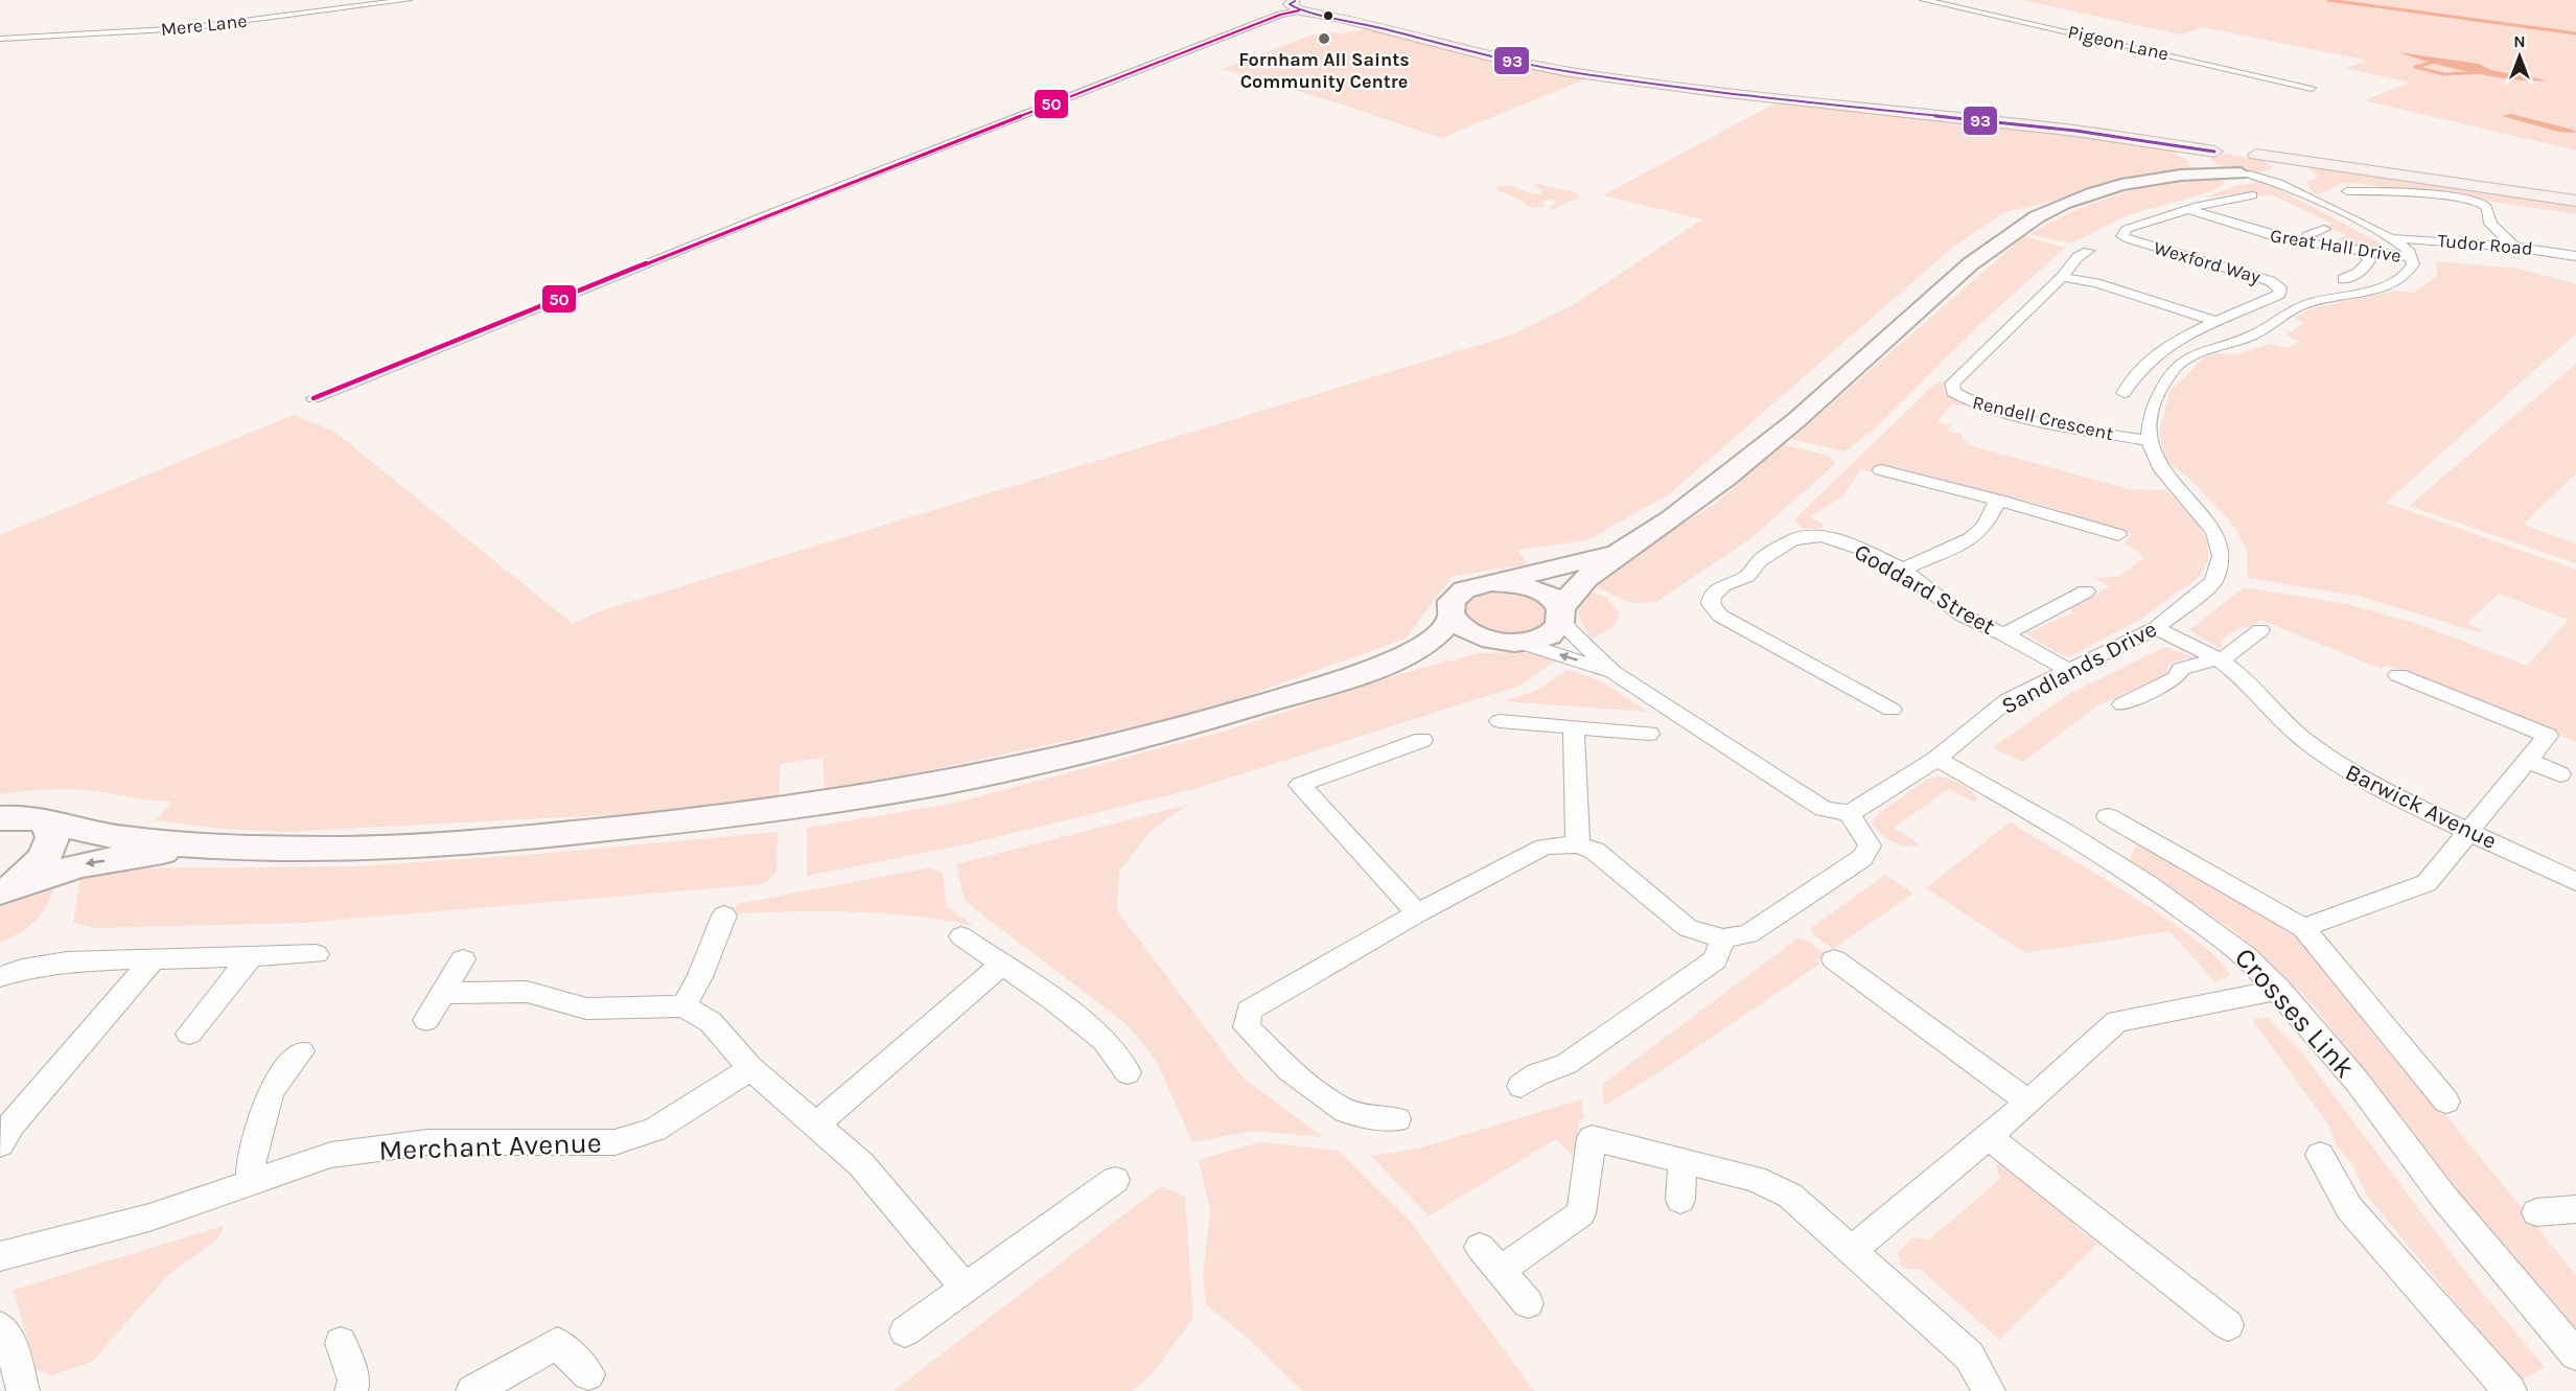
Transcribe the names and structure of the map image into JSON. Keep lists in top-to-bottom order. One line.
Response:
{"streets":{"street":["Mere Lane","Pigeon Lane","Tudor Road","Great Hall Drive","Wexford Way","Rendell Crescent","Goddard Street","Sandlands Drive","Barwick Avenue","Crosses Link","Merchant Avenue"]},"crossings":[["Great Hall Drive","Wexford Way"],["Rendell Crescent","Sandlands Drive"],["Goddard Street","Sandlands Drive"],["Sandlands Drive","Barwick Avenue"],["Sandlands Drive","Crosses Link"]],"places":["Fornham All Saints Community Centre"],"lines":["transit line 93","transit line 50"],"north":"top"}
